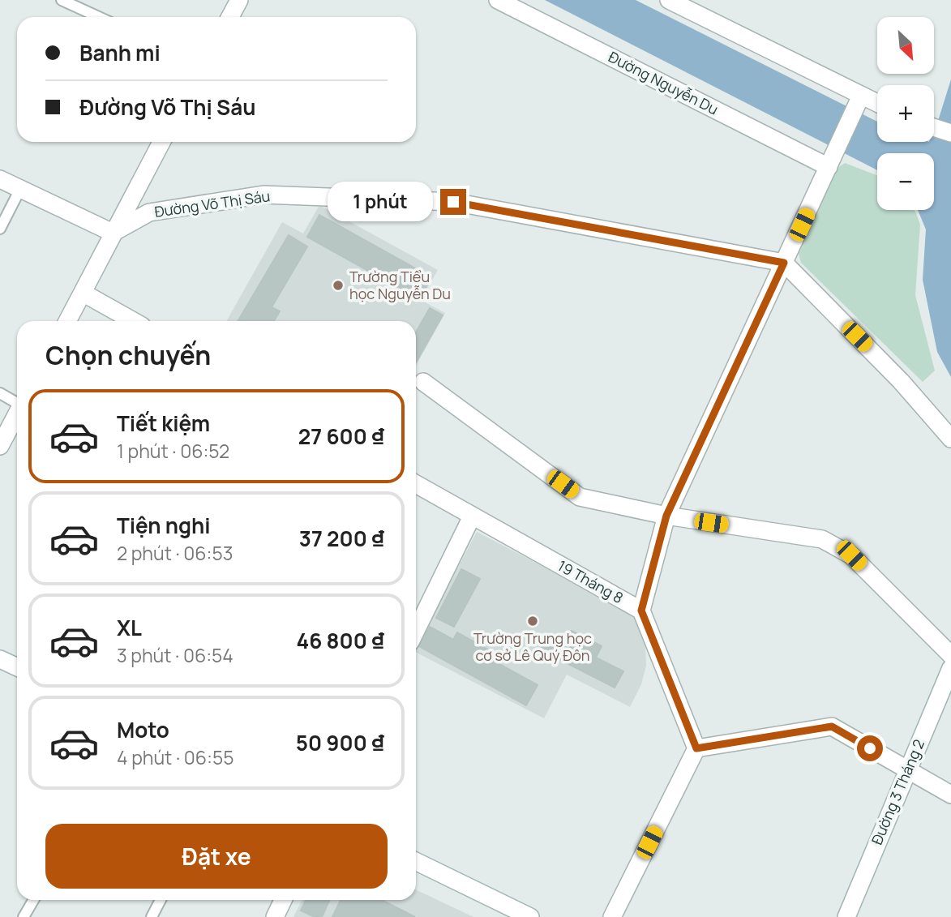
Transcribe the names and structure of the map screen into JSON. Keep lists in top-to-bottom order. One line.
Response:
{"streets":{"street":["Đường Nguyễn Du","Đường Võ Thị Sáu","19 Tháng 8","Đường 3 Tháng 2"]},"places":["Trường Tiểu học Nguyễn Du","Trường Trung học cơ sở Lê Quý Đôn"],"north":"bottom right","page":{"map_buttons":["+","−"],"banner":["Banh mi","Đường Võ Thị Sáu"],"bubble":"1 phút","heading":"Chọn chuyến","list":[{"name":"Tiết kiệm","note":"1 phút · 06:52","value":"27 600 ₫"},{"name":"Tiện nghi","note":"2 phút · 06:53","value":"37 200 ₫"},{"name":"XL","note":"3 phút · 06:54","value":"46 800 ₫"},{"name":"Moto","note":"4 phút · 06:55","value":"50 900 ₫"}],"buttons":"Đặt xe"}}
